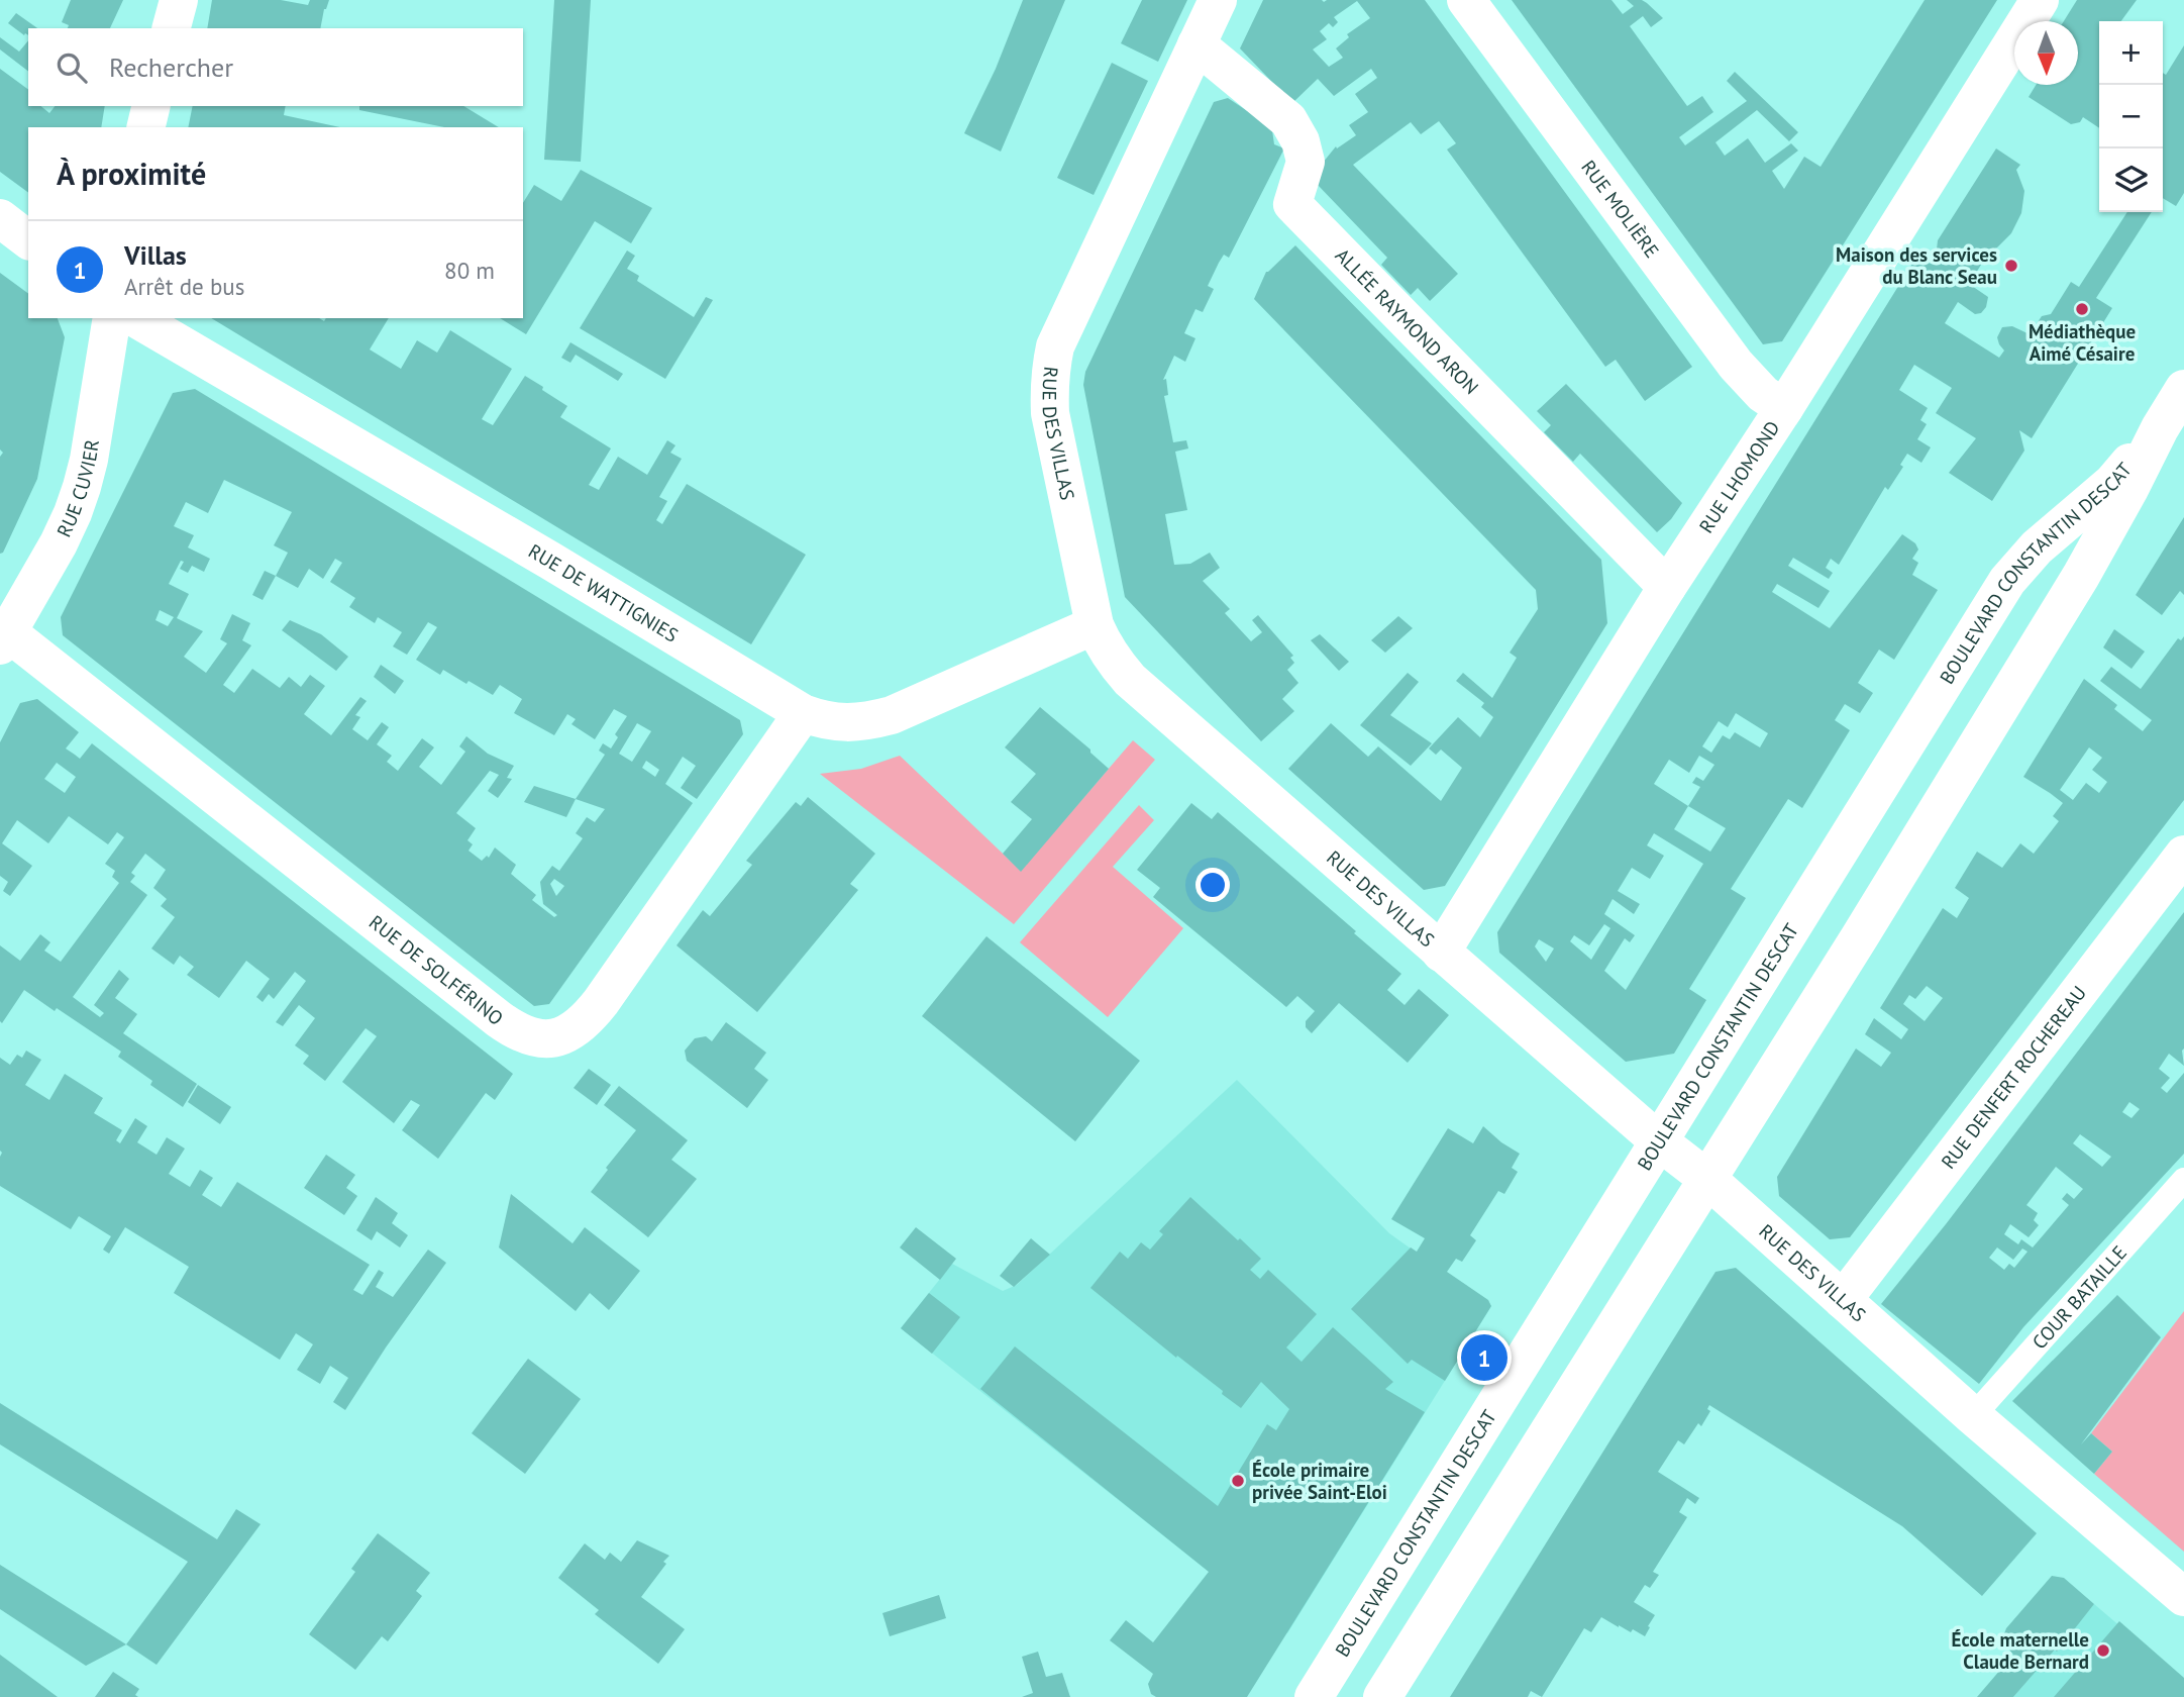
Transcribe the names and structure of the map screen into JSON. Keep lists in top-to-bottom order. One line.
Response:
{"streets":{"street":["RUE MOLIÈRE","ALLÉE RAYMOND ARON","RUE DES VILLAS","RUE LHOMOND","RUE CUVIER","BOULEVARD CONSTANTIN DESCAT","RUE DE WATTIGNIES","RUE DE SOLFÉRINO","RUE DENFERT ROCHEREAU"],"lane":["COUR BATAILLE"]},"crossings":[["RUE MOLIÈRE","RUE LHOMOND"],["ALLÉE RAYMOND ARON","RUE DES VILLAS"],["ALLÉE RAYMOND ARON","RUE LHOMOND"],["RUE DES VILLAS","RUE LHOMOND"],["RUE DES VILLAS","BOULEVARD CONSTANTIN DESCAT"],["RUE DES VILLAS","RUE DE WATTIGNIES"],["RUE DES VILLAS","RUE DENFERT ROCHEREAU"],["RUE DES VILLAS","COUR BATAILLE"],["RUE CUVIER","RUE DE SOLFÉRINO"],["RUE DE WATTIGNIES","RUE DE SOLFÉRINO"]],"places":["Maison des services du Blanc Seau","Médiathèque Aimé Césaire","École primaire privée Saint-Eloi","École maternelle Claude Bernard"],"north":"bottom","page":{"map_buttons":["+","−"],"search":"Rechercher","heading":"À proximité","list":[{"mark":"1","name":"Villas","note":"Arrêt de bus","value":"80 m"}],"pins":"1"}}
